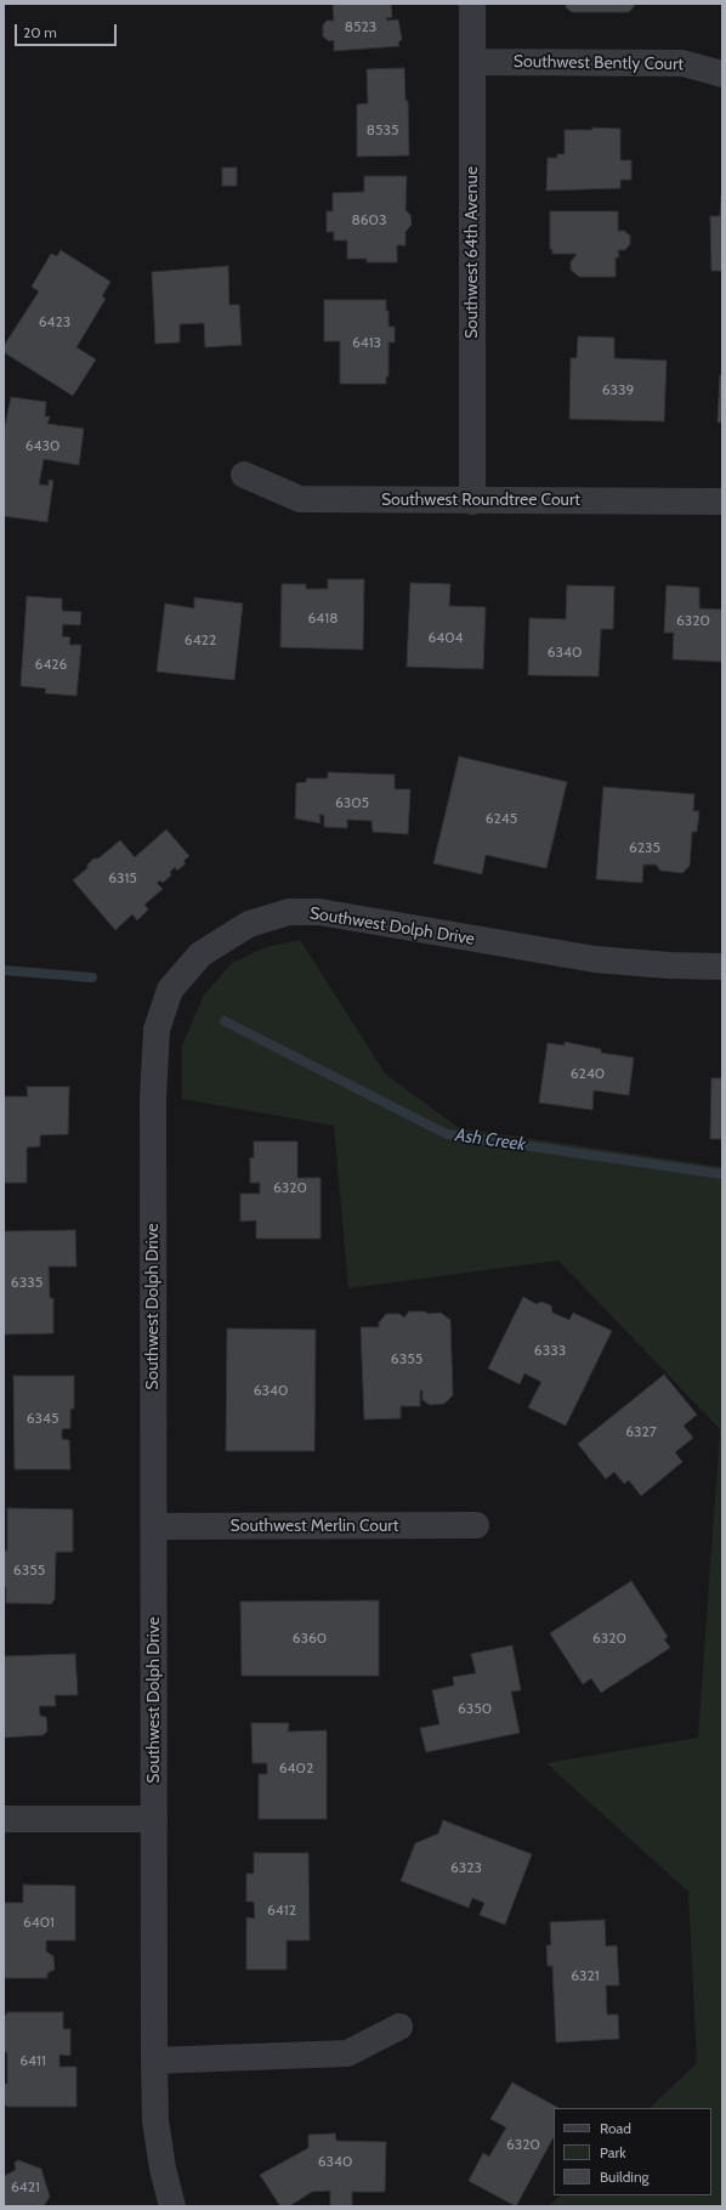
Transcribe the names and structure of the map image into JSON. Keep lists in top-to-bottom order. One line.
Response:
{"streets":{"street":["Southwest Bently Court","Southwest 64th Avenue","Southwest Roundtree Court","Southwest Dolph Drive","Southwest Merlin Court"]},"crossings":[["Southwest Bently Court","Southwest 64th Avenue"],["Southwest 64th Avenue","Southwest Roundtree Court"],["Southwest Dolph Drive","Southwest Merlin Court"]],"water":["Ash Creek"],"house_numbers":["8523","8535","8603","6423","6413","6339","6430","6418","6320","6404","6422","6340","6426","6305","6245","6235","6315","6240","6320","6335","6333","6355","6340","6345","6327","6355","6360","6320","6350","6402","6323","6412","6401","6321","6411","6320","6340","6421"],"legend":["Road","Park","Building"],"scale_bar":"20 m"}
